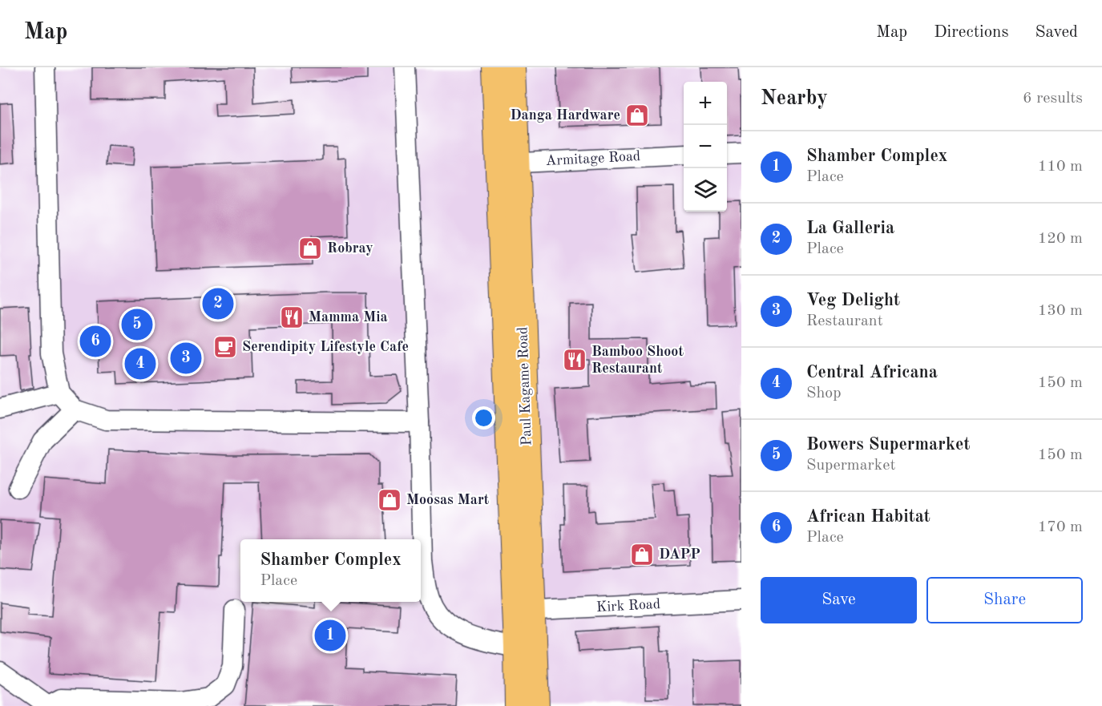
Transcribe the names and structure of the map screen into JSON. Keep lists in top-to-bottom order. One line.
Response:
{"streets":{"main road":["Paul Kagame Road"],"street":["Armitage Road","Kirk Road"]},"crossings":[["Armitage Road","Paul Kagame Road"],["Paul Kagame Road","Kirk Road"]],"places":{"shop":["Danga Hardware","Robray","Moosas Mart","DAPP"],"restaurant":["Mamma Mia","Bamboo Shoot Restaurant"],"cafe":["Serendipity Lifestyle Cafe"]},"page":{"header":"Map","nav":["Map","Directions","Saved"],"heading":["Nearby","6 results"],"map_buttons":["+","−"],"list":[{"mark":"1","name":"Shamber Complex","note":"Place","value":"110 m"},{"mark":"2","name":"La Galleria","note":"Place","value":"120 m"},{"mark":"3","name":"Veg Delight","note":"Restaurant","value":"130 m"},{"mark":"4","name":"Central Africana","note":"Shop","value":"150 m"},{"mark":"5","name":"Bowers Supermarket","note":"Supermarket","value":"150 m"},{"mark":"6","name":"African Habitat","note":"Place","value":"170 m"}],"pins":["2","5","6","3","4","1"],"popup":["Shamber Complex","Place"],"buttons":["Save","Share"]}}
